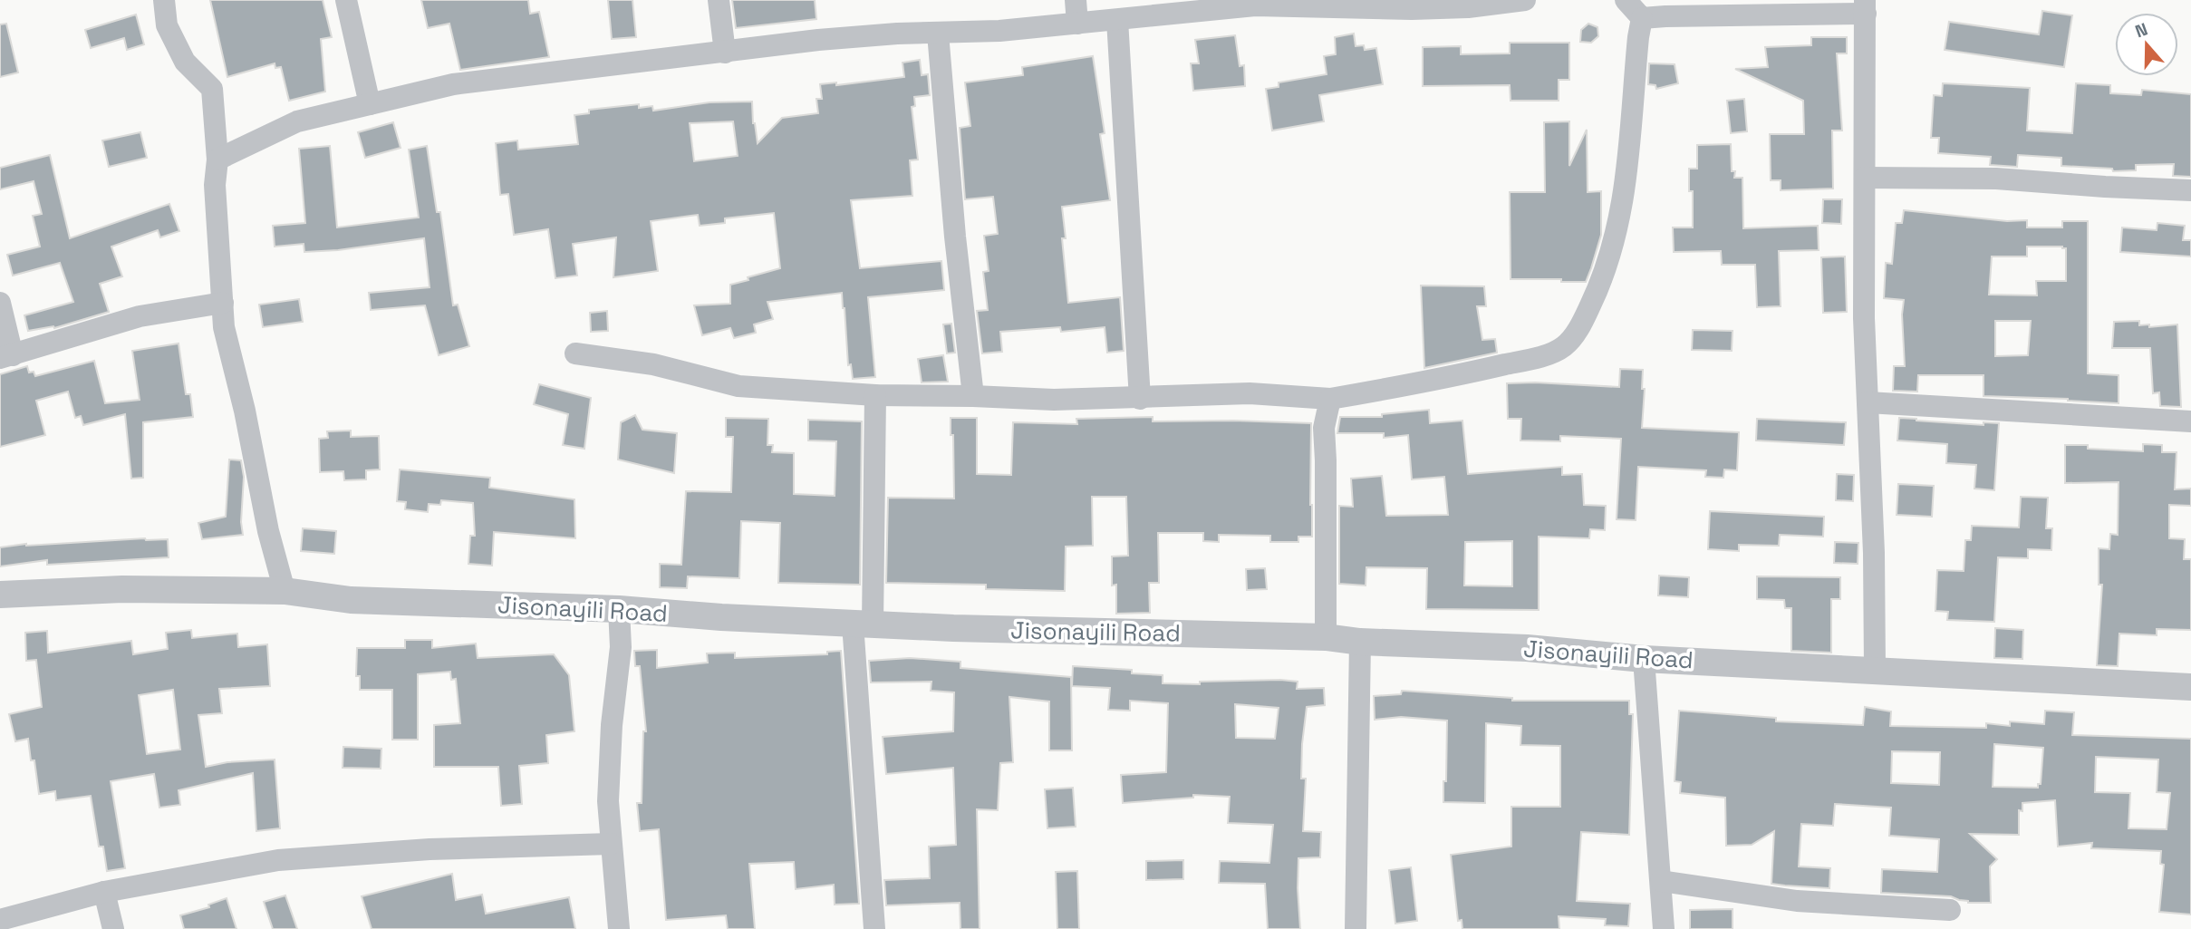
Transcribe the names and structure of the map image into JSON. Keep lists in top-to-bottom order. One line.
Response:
{"streets":{"street":["Jisonayili Road"]},"north":"top"}
